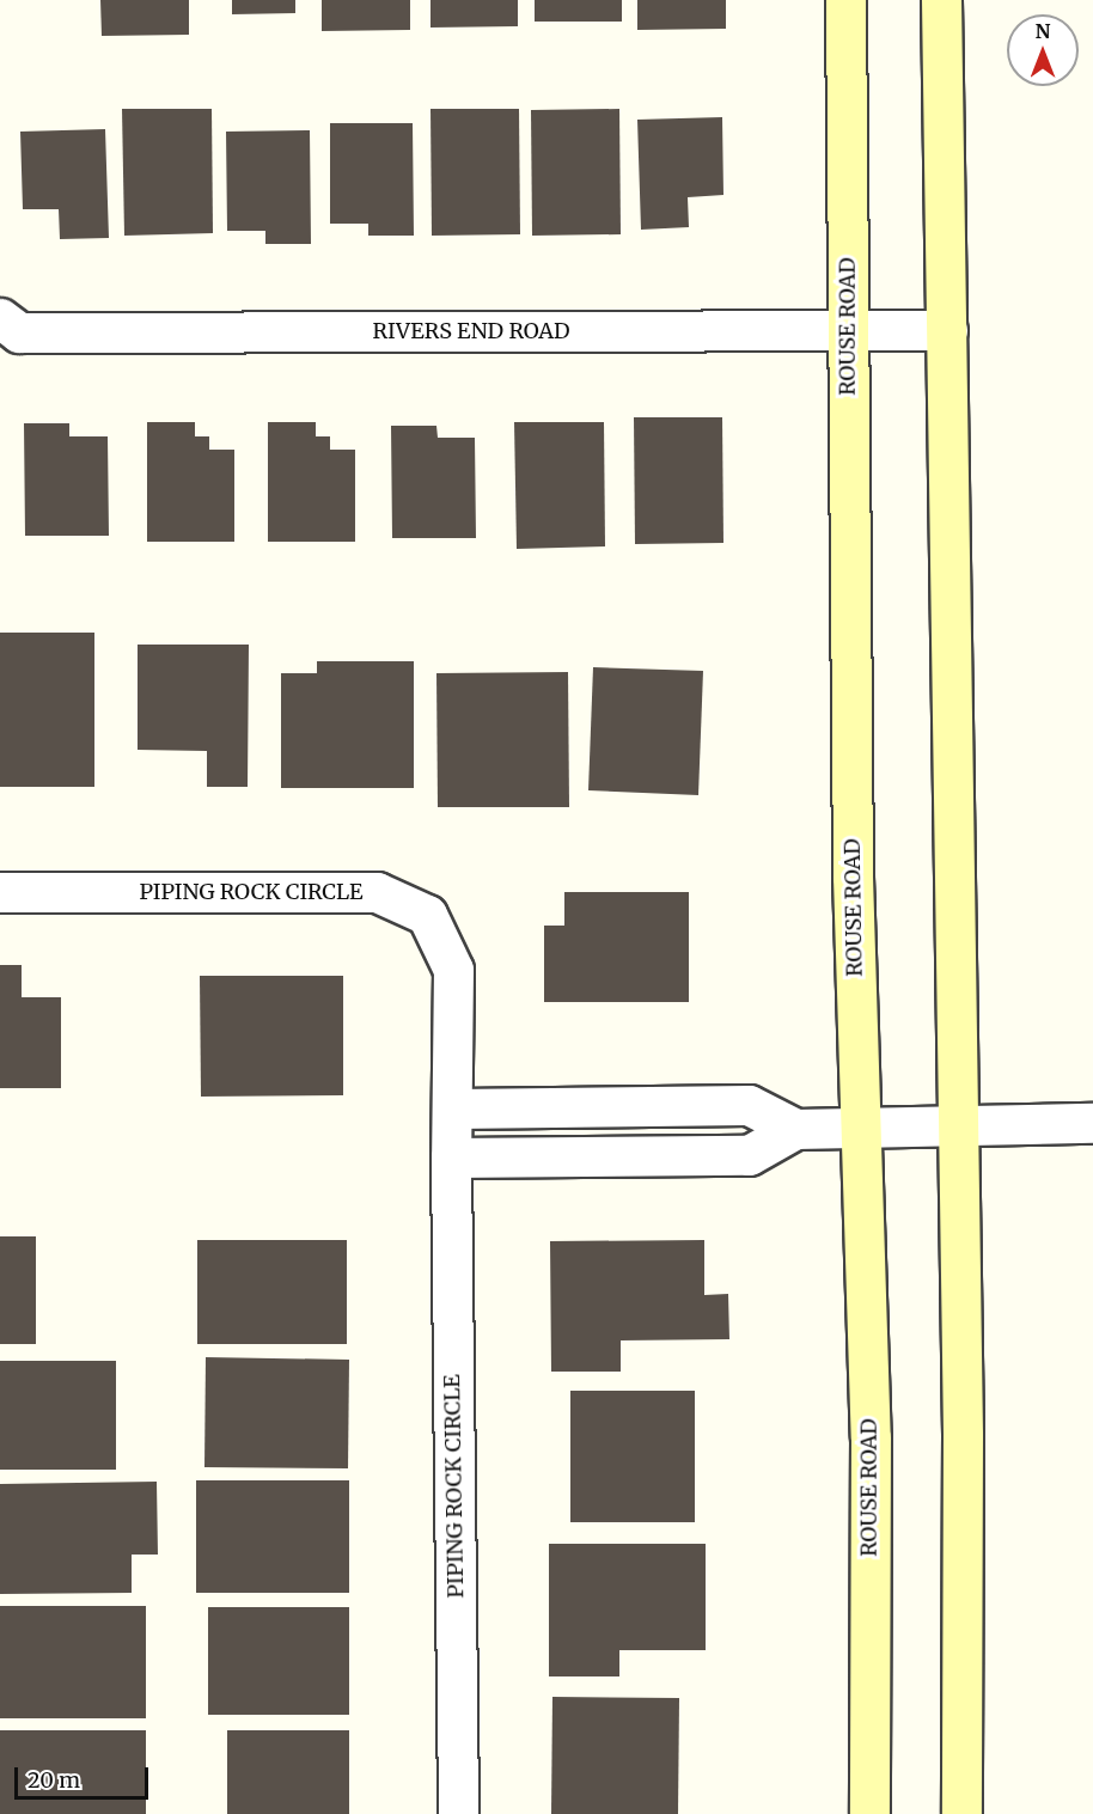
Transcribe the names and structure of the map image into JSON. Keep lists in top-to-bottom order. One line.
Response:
{"streets":{"street":["ROUSE ROAD","RIVERS END ROAD","PIPING ROCK CIRCLE"]},"crossings":[["ROUSE ROAD","RIVERS END ROAD"]],"scale_bar":"20 m","north":"top"}
